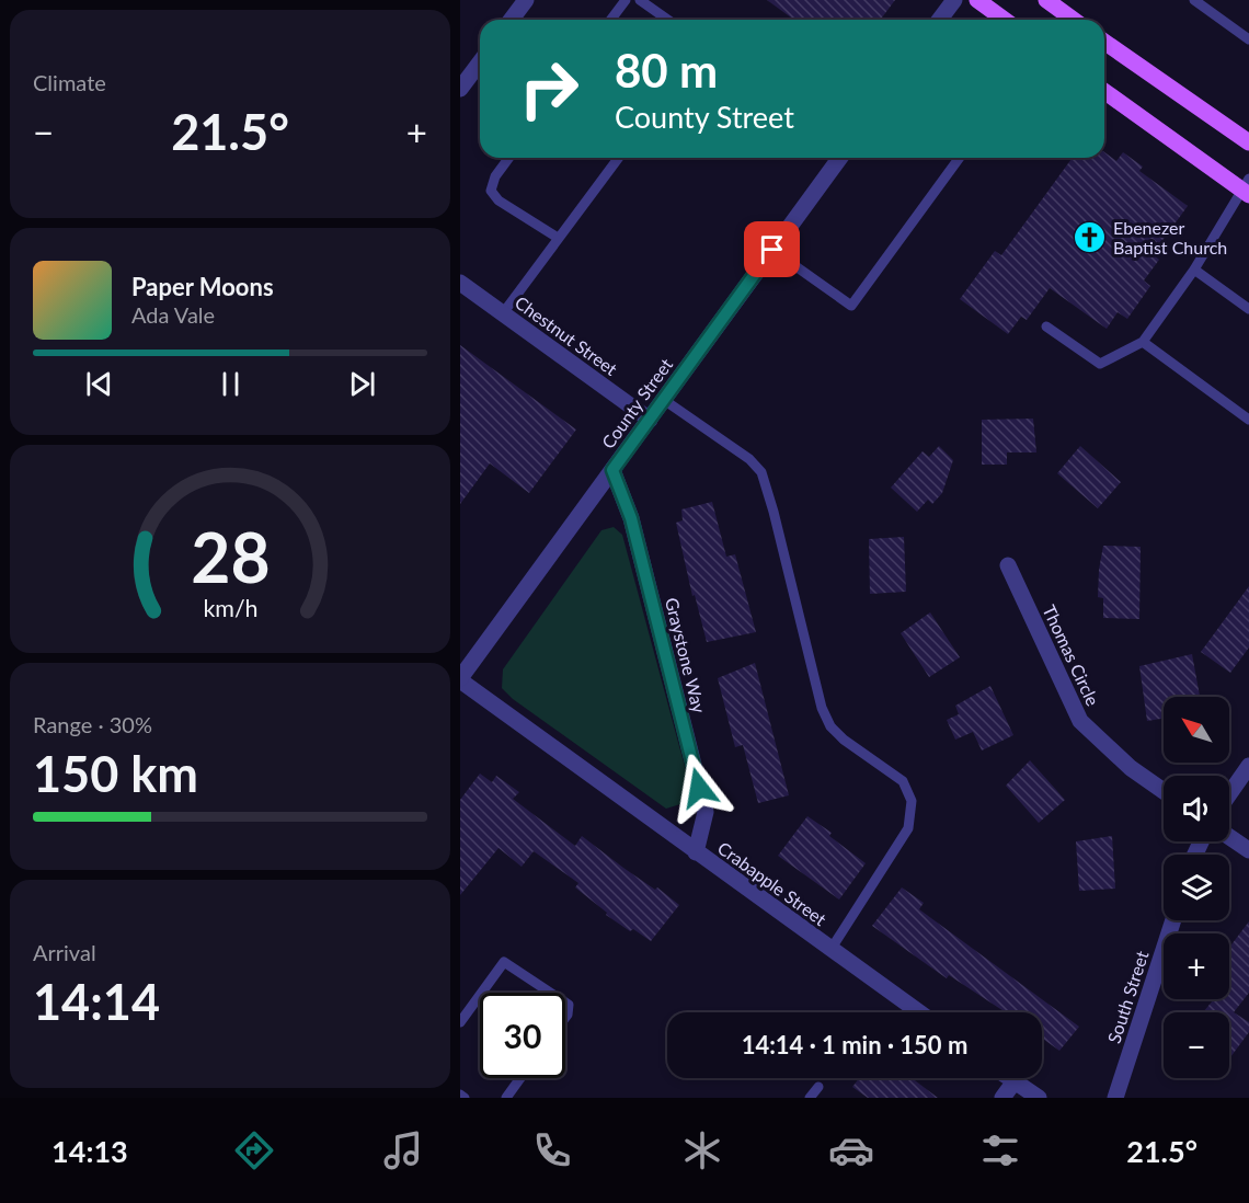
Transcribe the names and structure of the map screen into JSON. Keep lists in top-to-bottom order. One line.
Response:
{"streets":{"street":["Chestnut Street","County Street","Graystone Way","Thomas Circle","Crabapple Street","South Street"]},"crossings":[["Chestnut Street","County Street"],["County Street","Graystone Way"],["County Street","Crabapple Street"],["Graystone Way","Crabapple Street"]],"places":{"church":["Ebenezer Baptist Church"]},"north":"top left","page":{"tile":["Climate",["Range · 30%","150 km"],["Arrival","14:14"]],"turn":["80 m","County Street"],"heat":["−","21.5°","+"],"song":["Paper Moons","Ada Vale"],"map_buttons":["+","−"],"limit":"30","trip":"14:14 · 1 min · 150 m","tabs":["14:13","21.5°"],"gauge":["28","km/h"]}}
